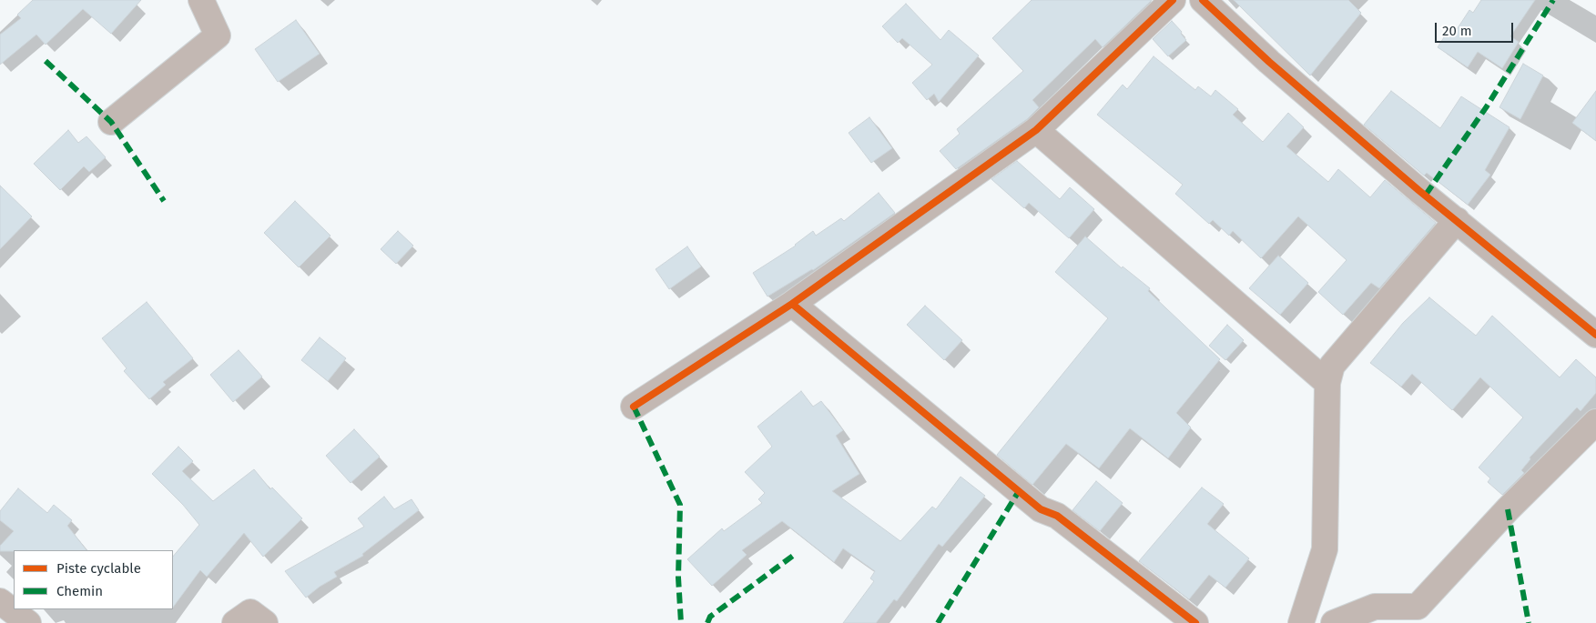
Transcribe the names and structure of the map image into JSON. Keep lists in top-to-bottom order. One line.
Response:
{"legend":["Piste cyclable","Chemin"],"scale_bar":"20 m"}
